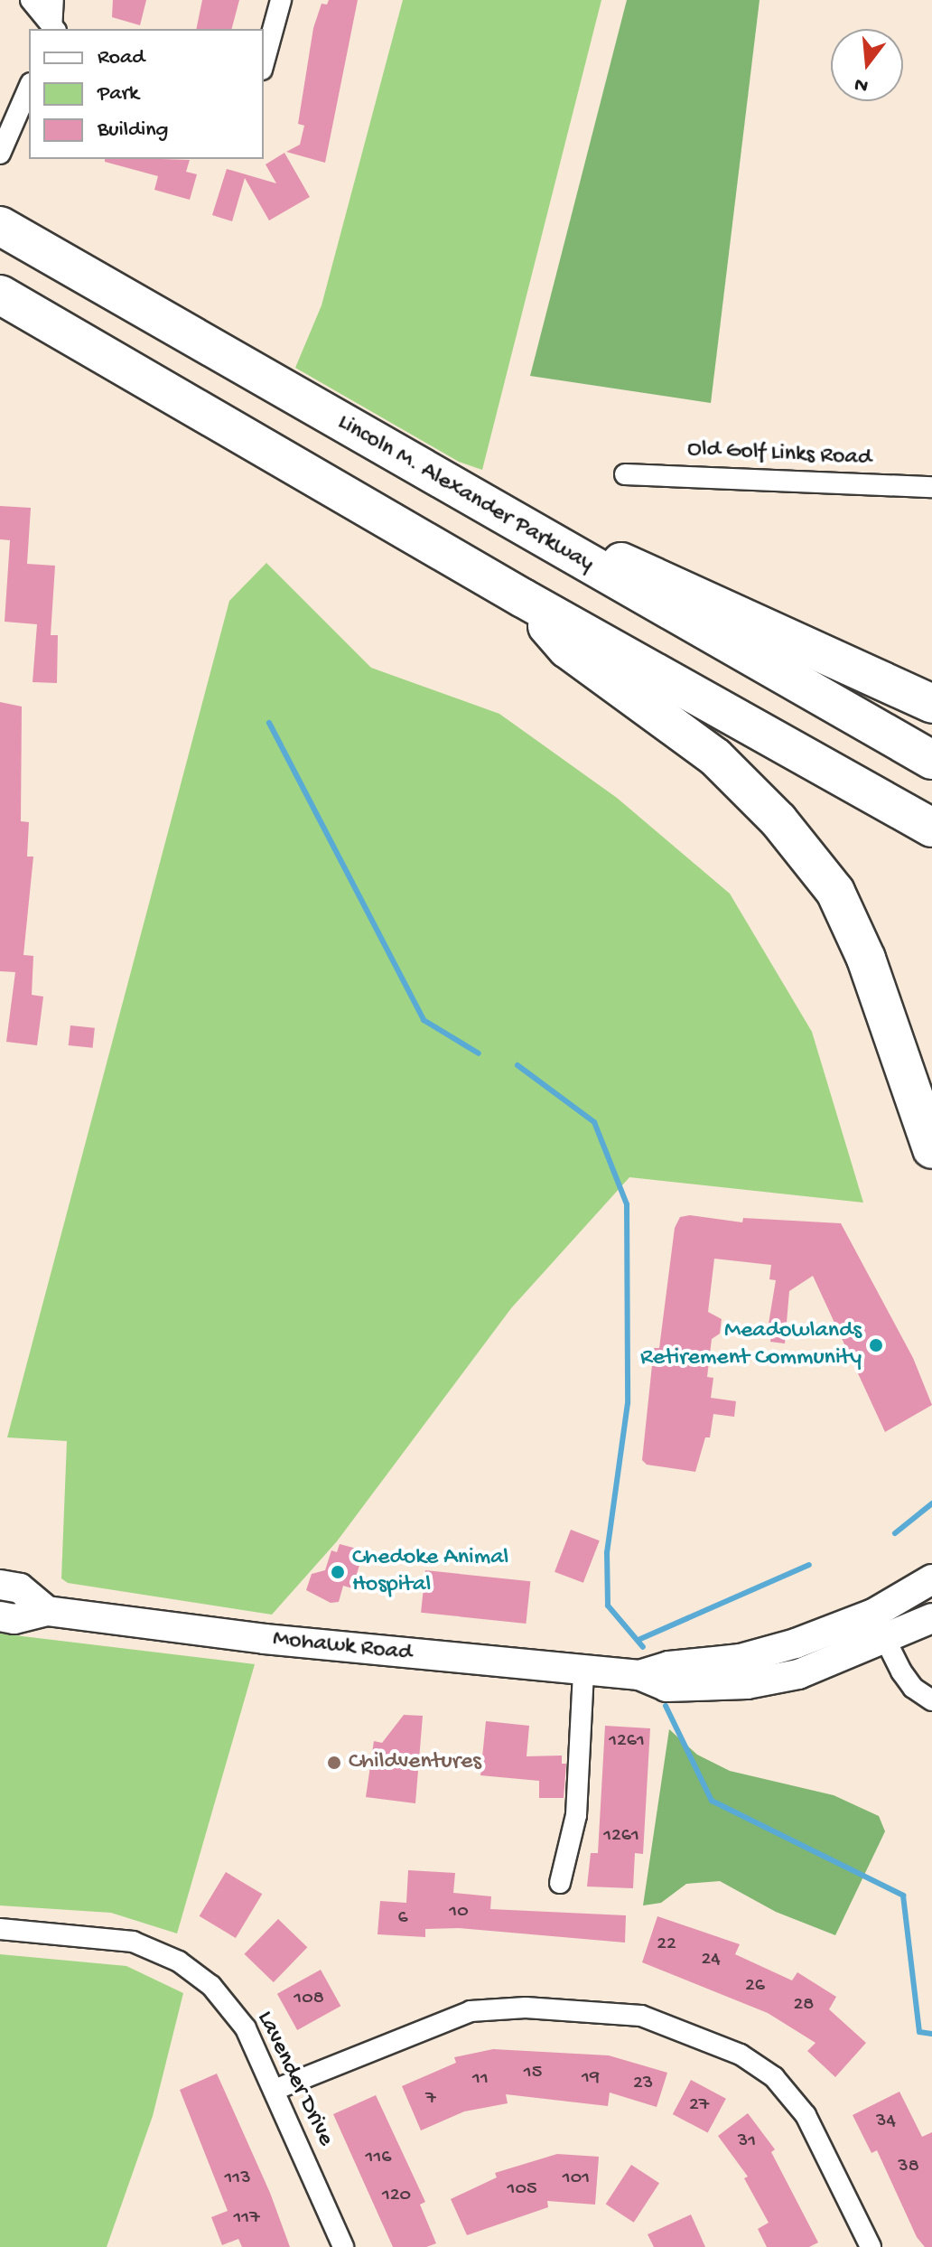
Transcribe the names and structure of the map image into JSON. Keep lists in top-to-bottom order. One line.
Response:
{"streets":{"highway":["Lincoln M. Alexander Parkway"],"main road":["Mohawk Road"],"street":["Old Golf Links Road","Lavender Drive"]},"places":["Meadowlands Retirement Community","Chedoke Animal Hospital","Childventures"],"house_numbers":["1261","1261","10","6","22","24","26","108","28","15","19","11","23","7","27","34","31","116","38","113","101","105","120","117"],"legend":["Road","Park","Building"],"north":"bottom"}
